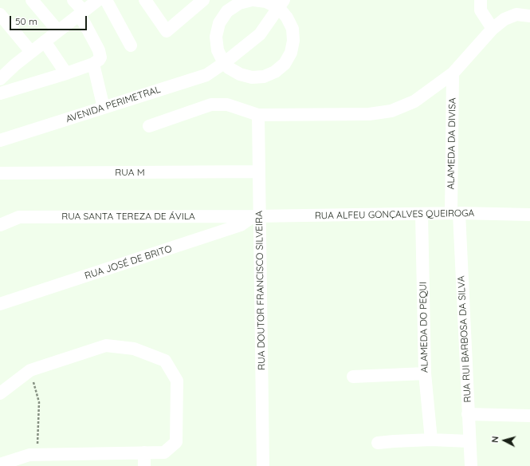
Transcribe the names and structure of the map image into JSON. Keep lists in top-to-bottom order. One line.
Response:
{"streets":{"street":["AVENIDA PERIMETRAL","ALAMEDA DA DIVISA","RUA M","RUA ALFEU GONÇALVES QUEIROGA","RUA SANTA TEREZA DE ÁVILA","RUA JOSÉ DE BRITO","RUA DOUTOR FRANCISCO SILVEIRA","ALAMEDA DO PEQUI","RUA RUI BARBOSA DA SILVA"]},"crossings":[["ALAMEDA DA DIVISA","RUA ALFEU GONÇALVES QUEIROGA"],["ALAMEDA DA DIVISA","RUA RUI BARBOSA DA SILVA"],["RUA M","RUA DOUTOR FRANCISCO SILVEIRA"],["RUA ALFEU GONÇALVES QUEIROGA","RUA SANTA TEREZA DE ÁVILA"],["RUA ALFEU GONÇALVES QUEIROGA","RUA JOSÉ DE BRITO"],["RUA ALFEU GONÇALVES QUEIROGA","RUA DOUTOR FRANCISCO SILVEIRA"],["RUA ALFEU GONÇALVES QUEIROGA","ALAMEDA DO PEQUI"],["RUA ALFEU GONÇALVES QUEIROGA","RUA RUI BARBOSA DA SILVA"],["RUA SANTA TEREZA DE ÁVILA","RUA JOSÉ DE BRITO"],["RUA SANTA TEREZA DE ÁVILA","RUA DOUTOR FRANCISCO SILVEIRA"],["RUA JOSÉ DE BRITO","RUA DOUTOR FRANCISCO SILVEIRA"]],"scale_bar":"50 m","north":"left"}
